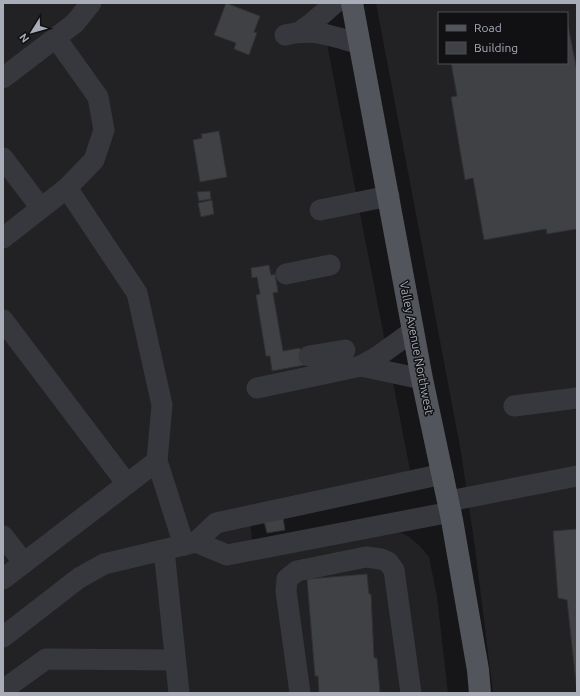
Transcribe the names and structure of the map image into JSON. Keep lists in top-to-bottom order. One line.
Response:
{"streets":{"main road":["Valley Avenue Northwest"]},"legend":["Road","Building"],"north":"bottom left"}
